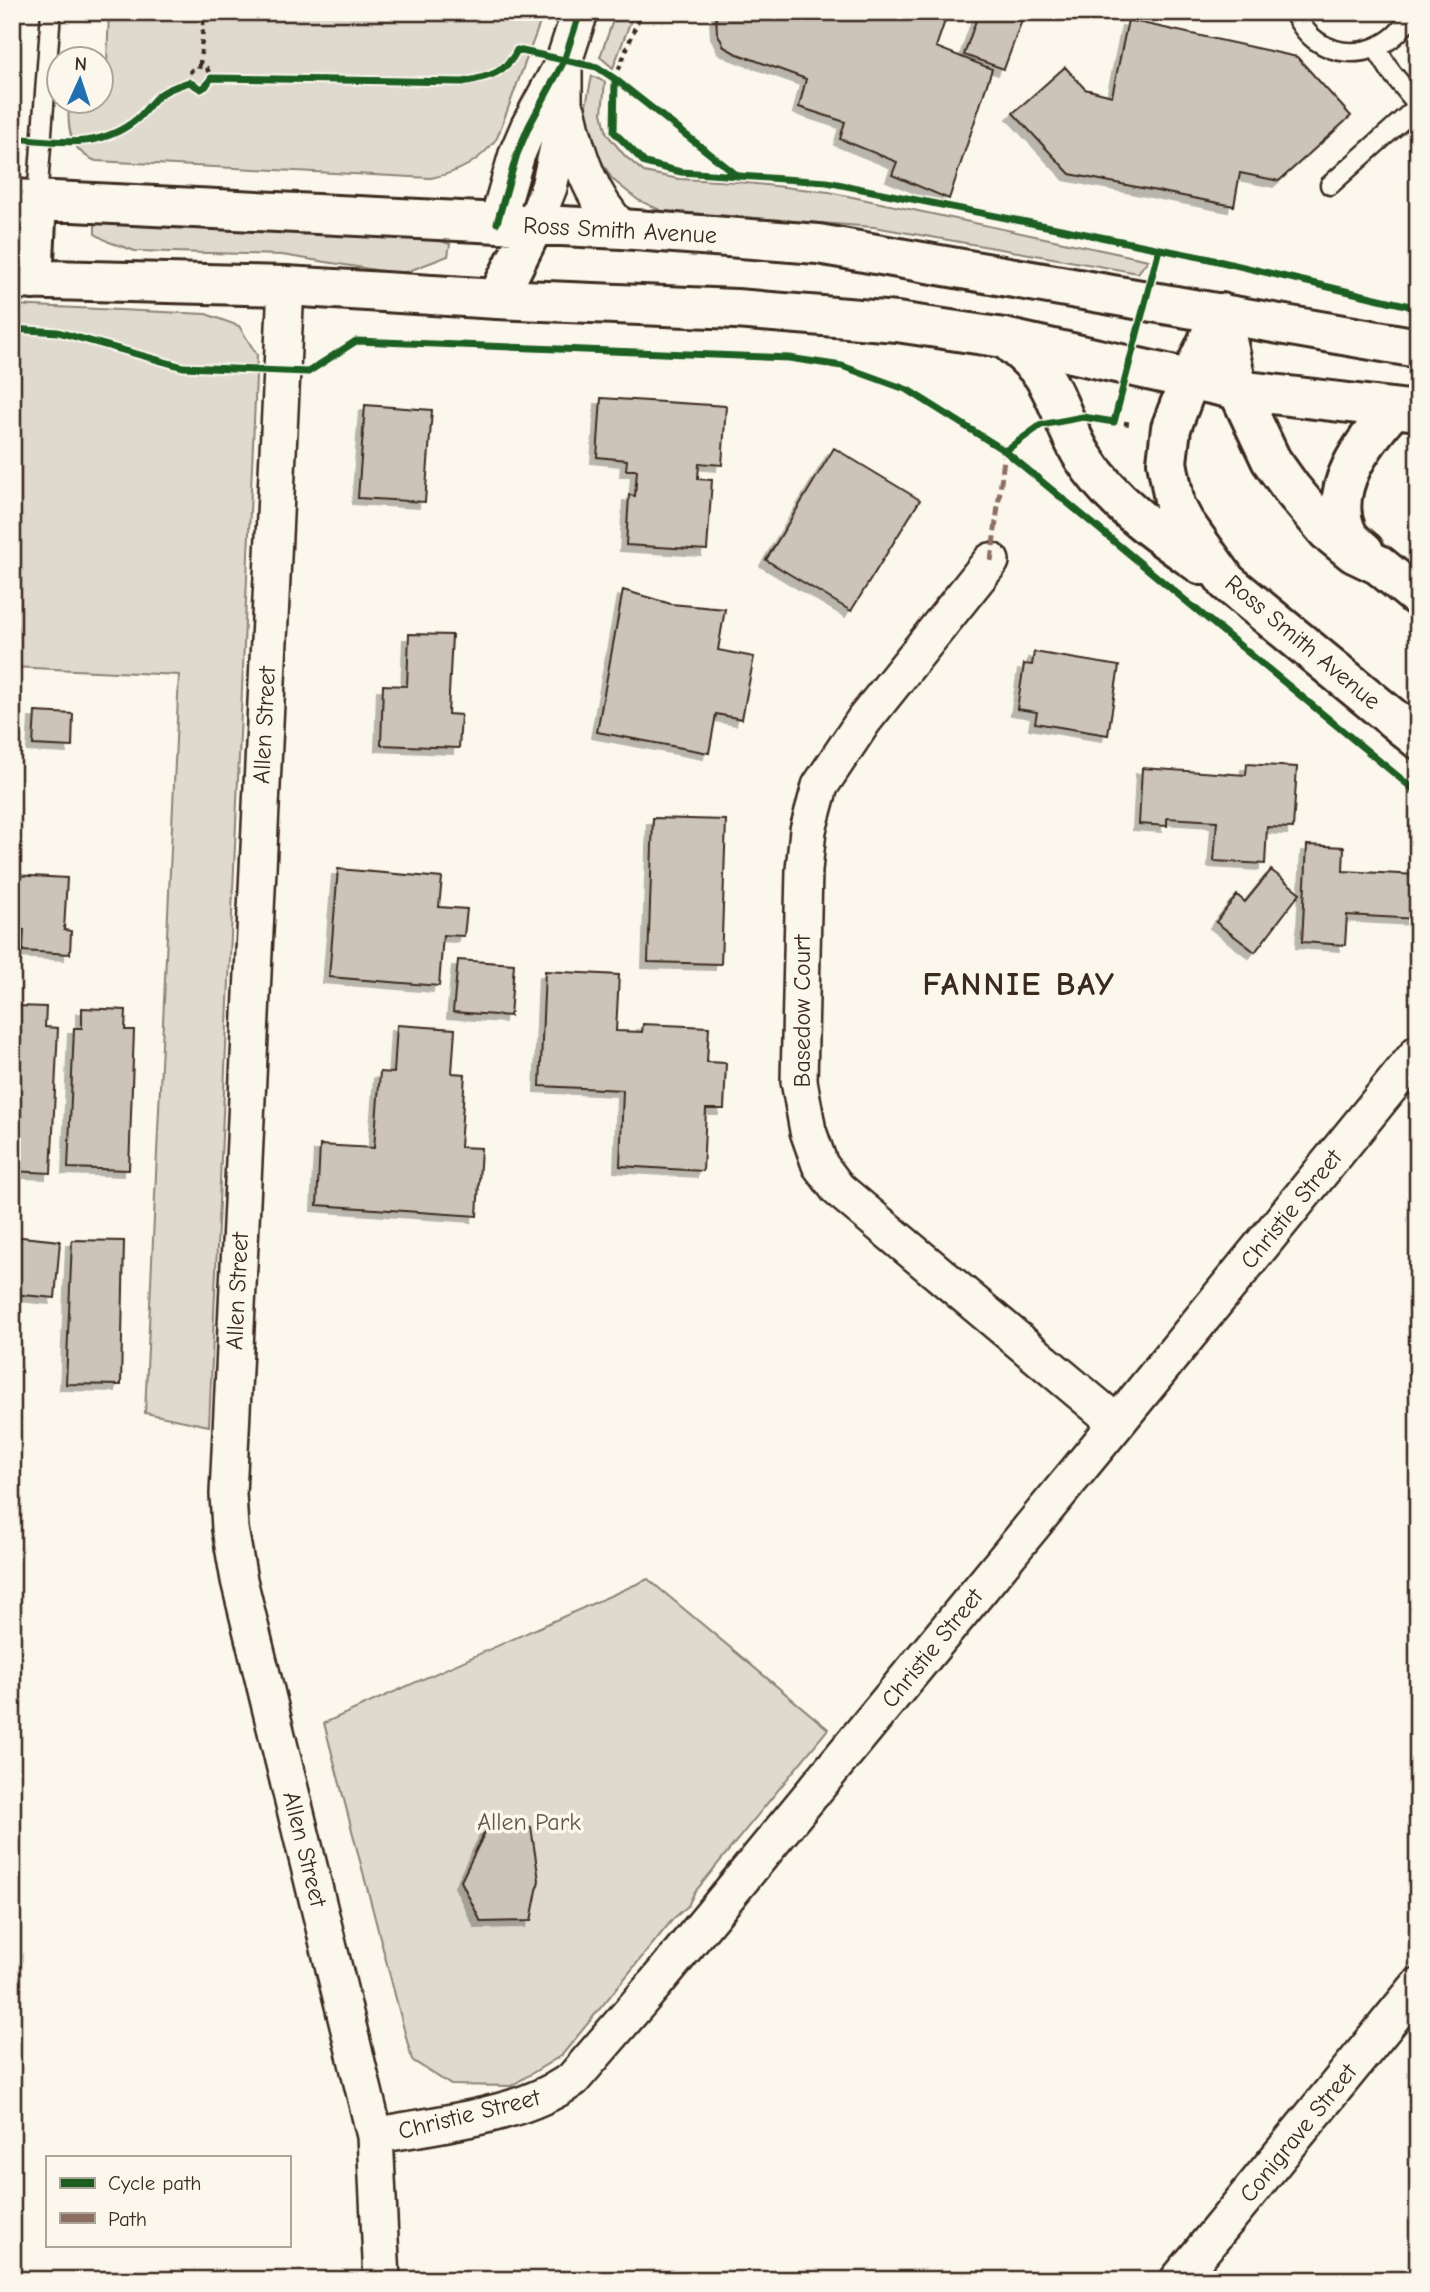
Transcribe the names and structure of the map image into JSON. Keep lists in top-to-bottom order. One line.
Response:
{"streets":{"street":["Ross Smith Avenue","Allen Street","Basedow Court","Christie Street","Conigrave Street"]},"crossings":[["Allen Street","Christie Street"],["Basedow Court","Christie Street"]],"districts":["FANNIE BAY"],"parks":["Allen Park"],"legend":["Cycle path","Path"],"north":"top"}
